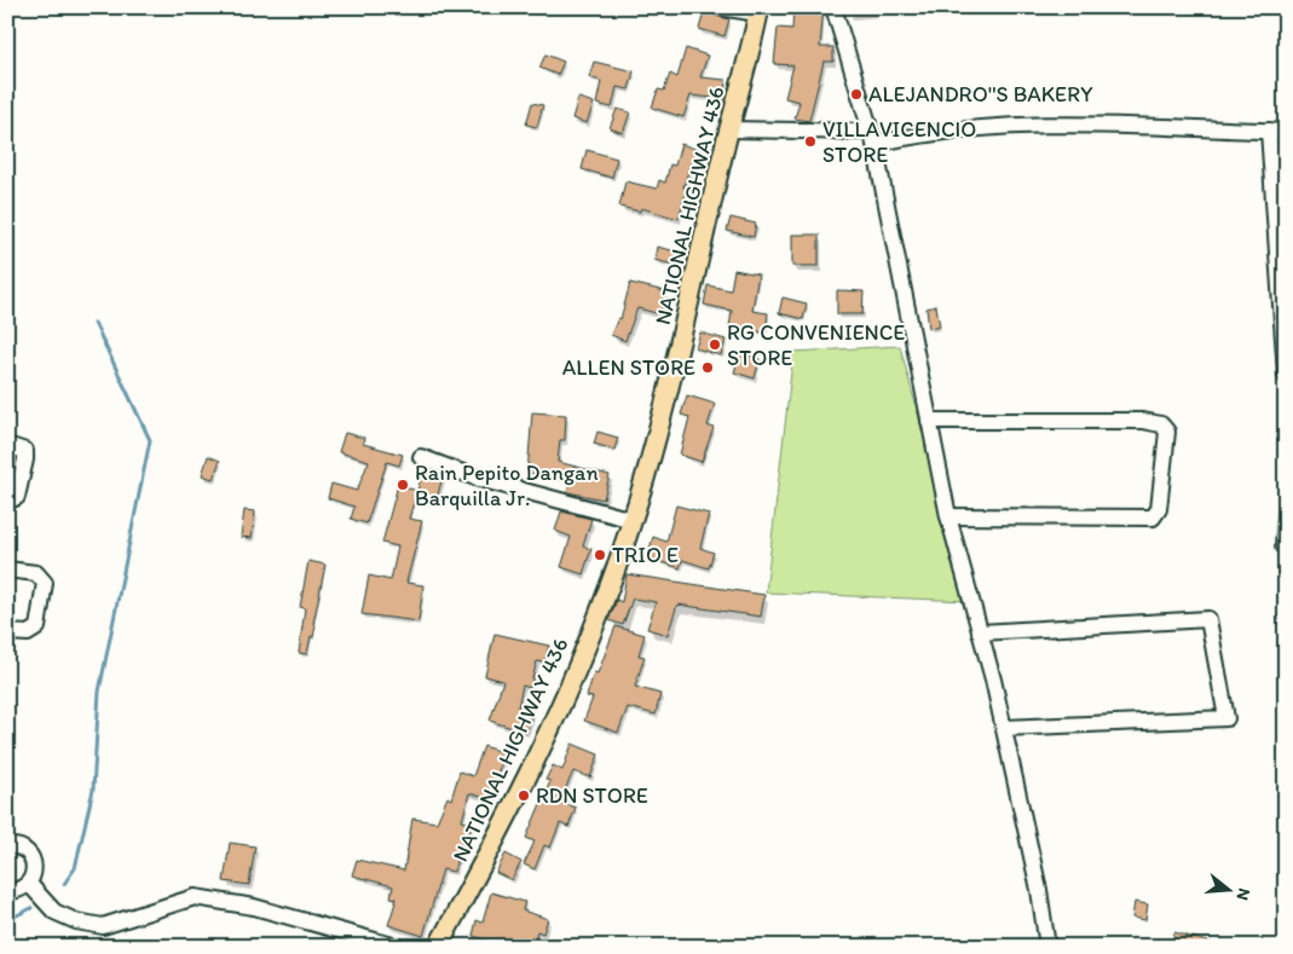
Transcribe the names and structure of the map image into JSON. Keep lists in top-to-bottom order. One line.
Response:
{"streets":{"main road":["NATIONAL HIGHWAY 436"]},"places":["ALEJANDRO''S BAKERY","VILLAVICENCIO STORE","RG CONVENIENCE STORE","ALLEN STORE","Rain Pepito Dangan Barquilla Jr.","TRIO E","RDN STORE"],"north":"right"}
